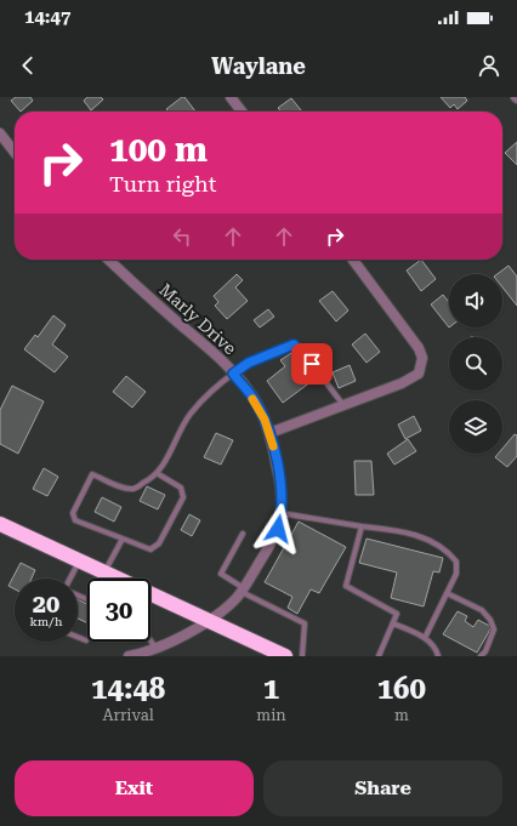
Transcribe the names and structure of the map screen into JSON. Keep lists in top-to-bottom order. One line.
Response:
{"streets":{"street":["Marly Drive"]},"page":{"status":"14:47","header":"Waylane","turn":["100 m","Turn right"],"speed":"20 km/h","limit":"30","eta":["14:48","Arrival","1","min","160","m"],"buttons":["Exit","Share"]}}
